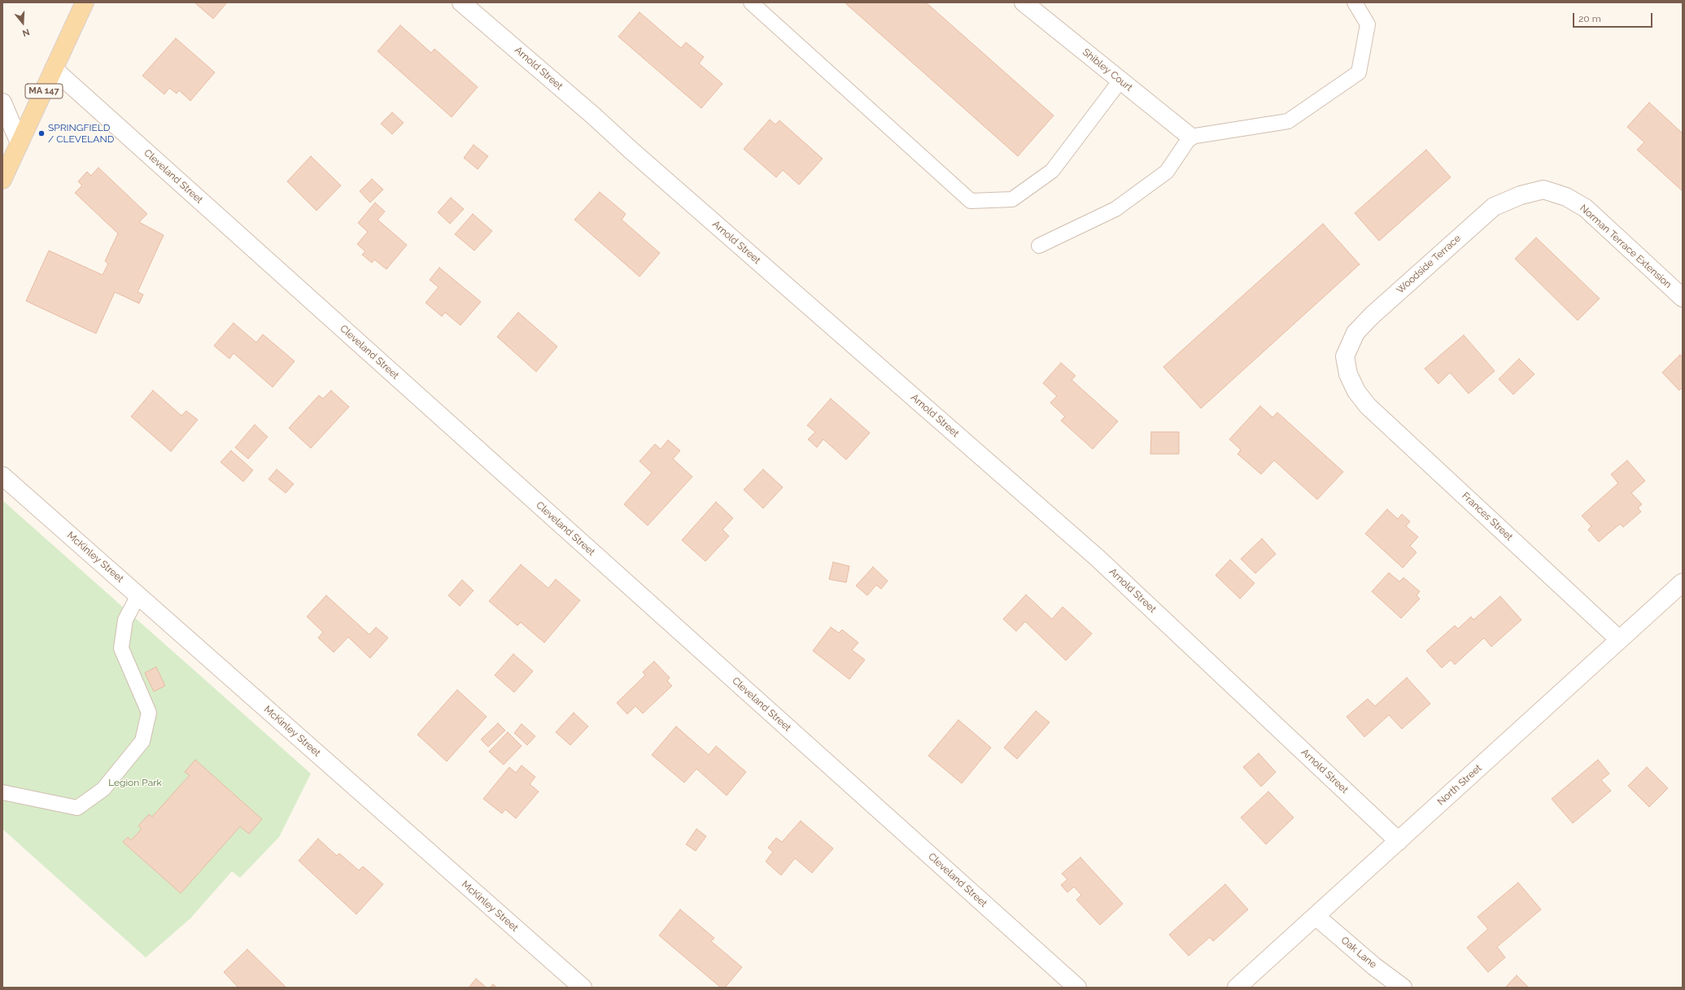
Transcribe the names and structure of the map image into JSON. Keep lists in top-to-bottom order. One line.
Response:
{"streets":{"main road":["MA 147"],"street":["Arnold Street","Shibley Court","Cleveland Street","Norman Terrace Extension","Woodside Terrace","Frances Street","McKinley Street","North Street","Oak Lane"]},"crossings":[["Arnold Street","North Street"],["MA 147","Cleveland Street"],["Norman Terrace Extension","Woodside Terrace"],["Woodside Terrace","Frances Street"],["Frances Street","North Street"],["North Street","Oak Lane"]],"parks":["Legion Park"],"places":["SPRINGFIELD / CLEVELAND"],"scale_bar":"20 m","north":"bottom"}
